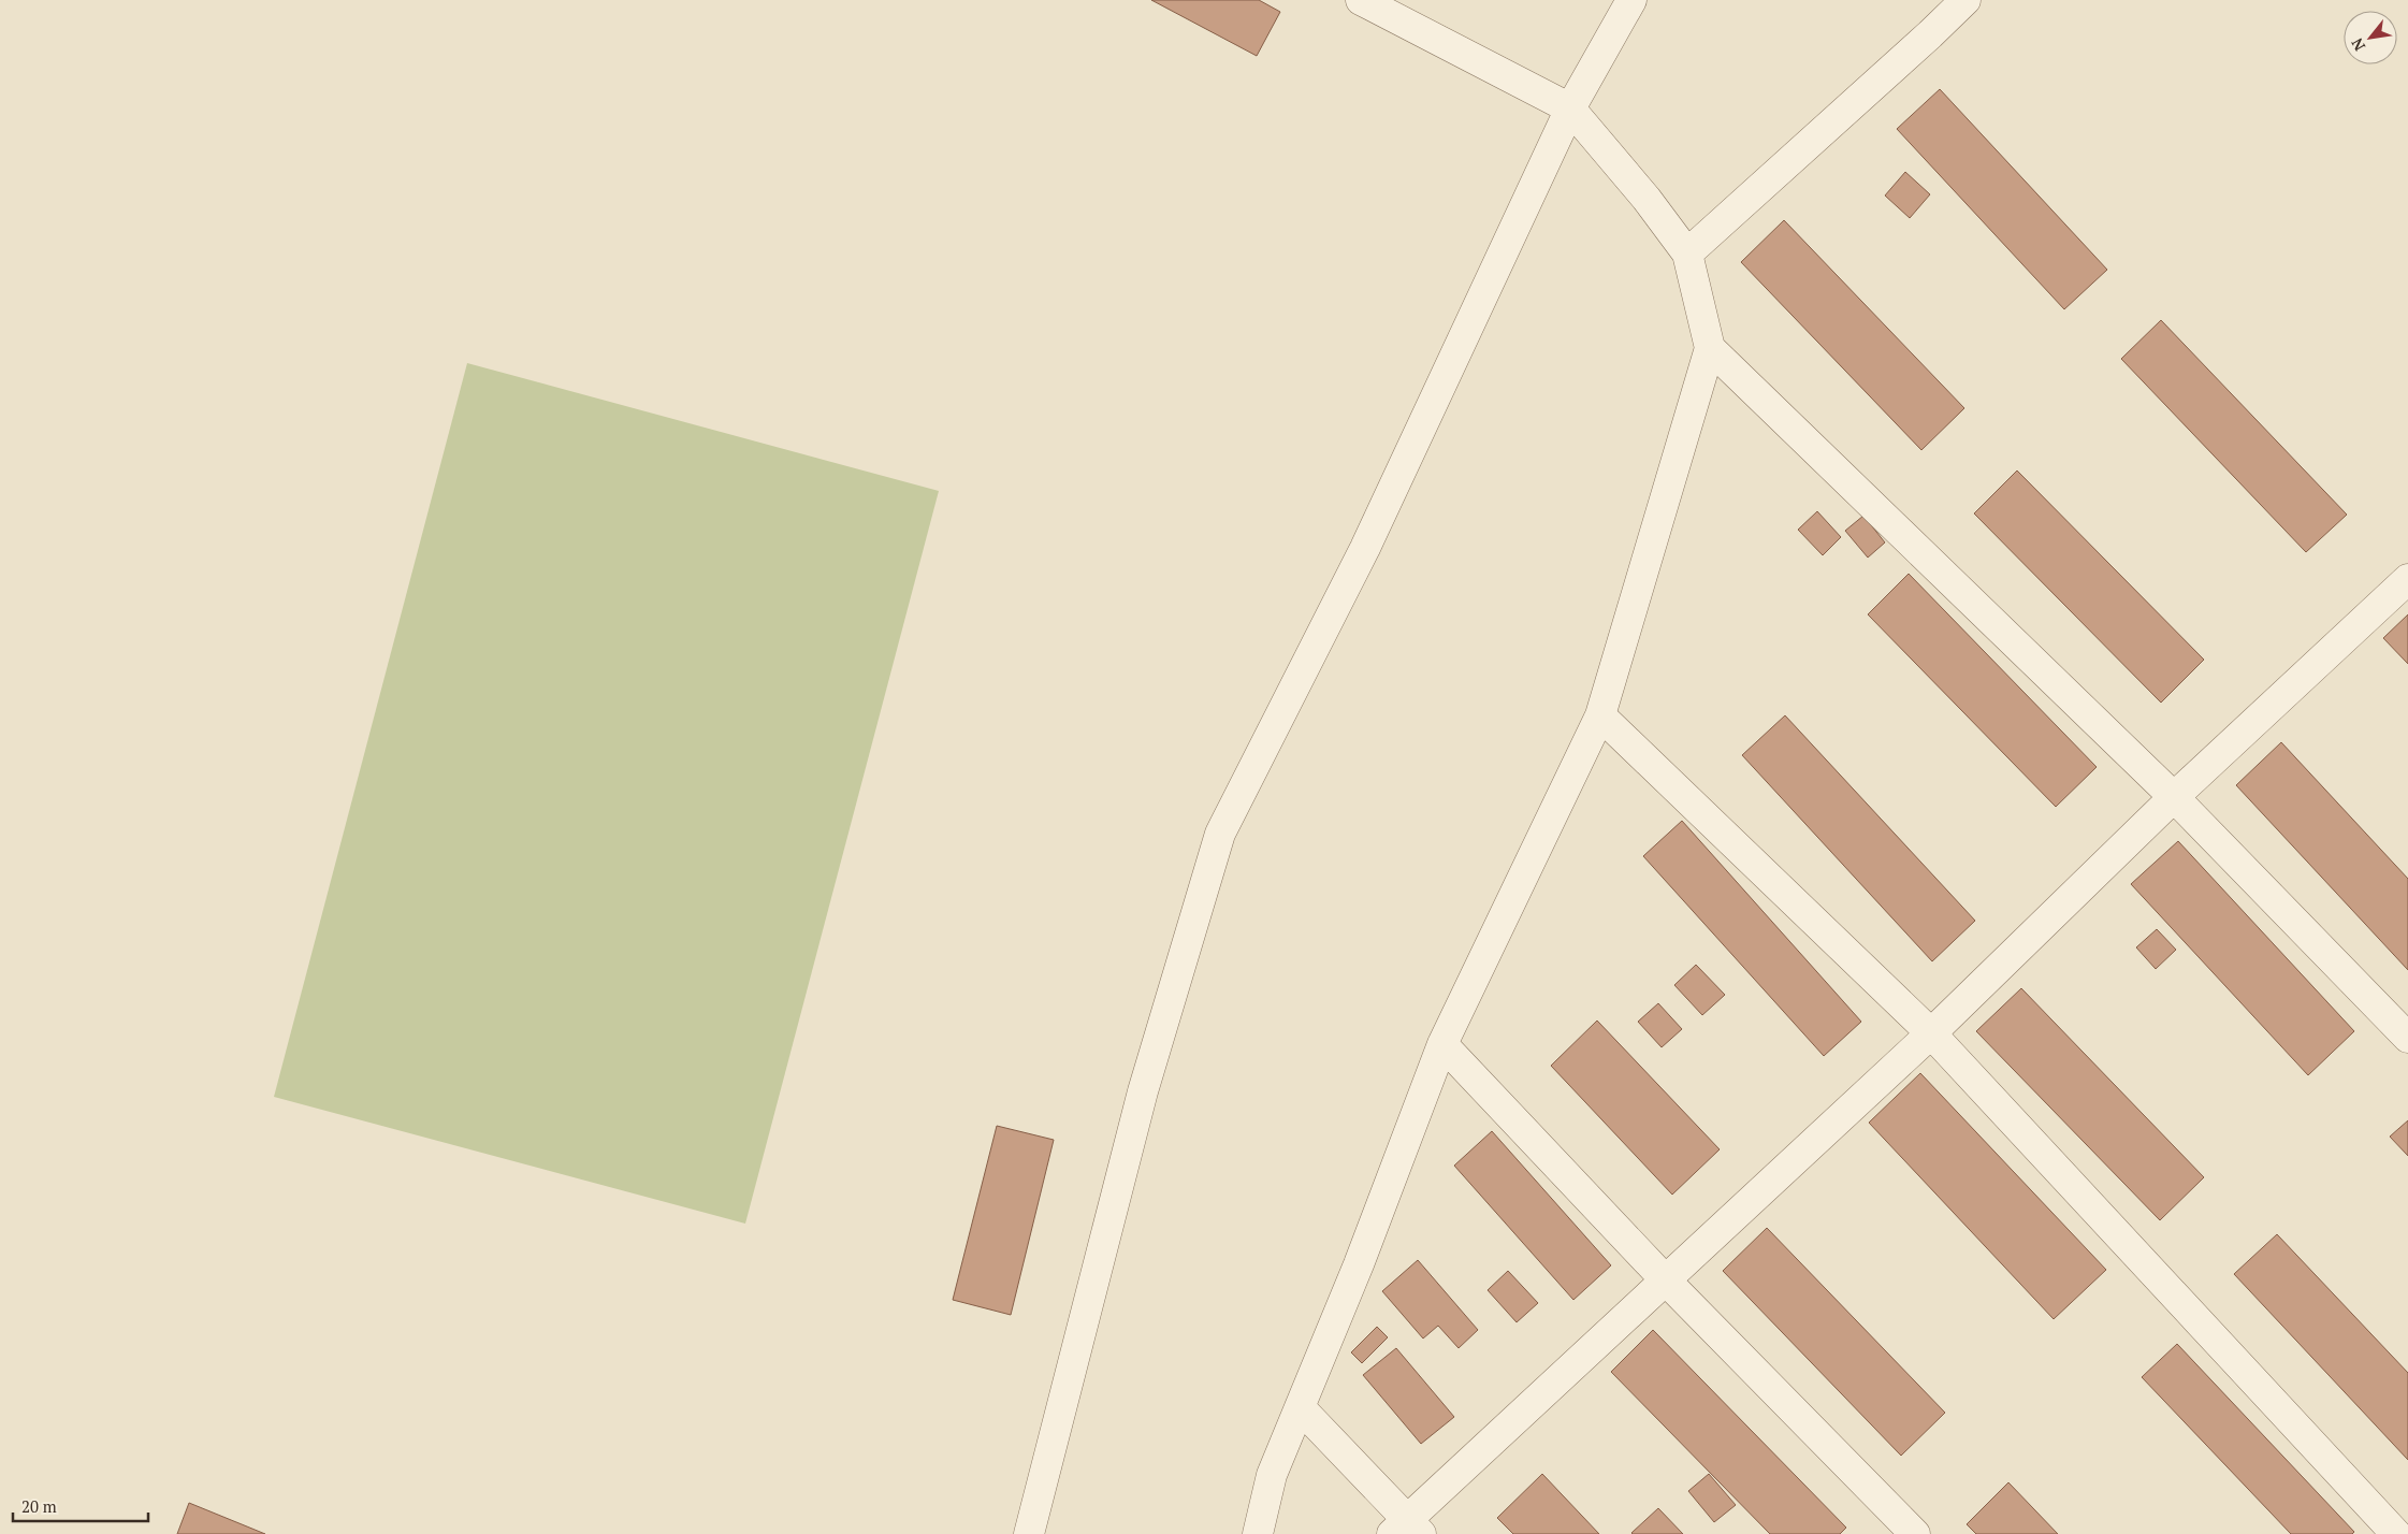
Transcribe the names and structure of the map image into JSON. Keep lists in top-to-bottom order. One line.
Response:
{"scale_bar":"20 m","north":"bottom left"}
